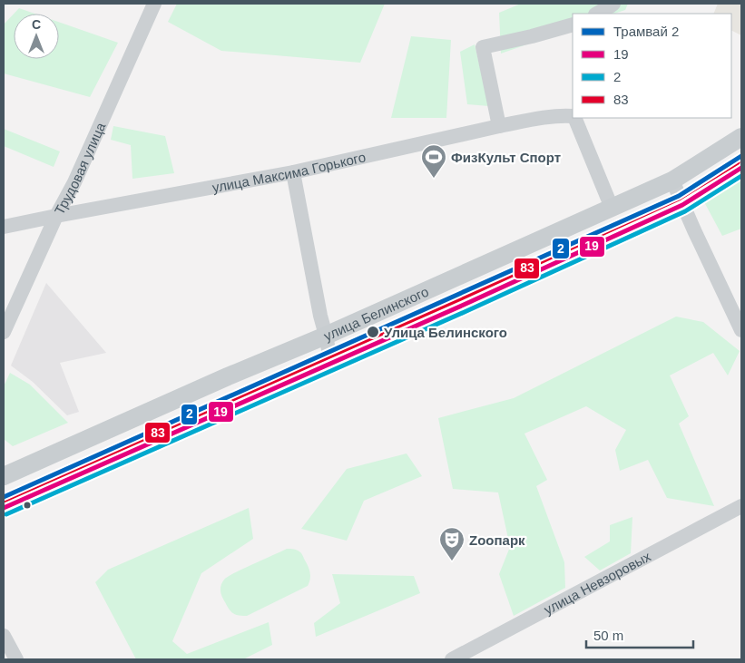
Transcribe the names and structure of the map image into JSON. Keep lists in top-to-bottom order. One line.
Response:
{"streets":{"main road":["улица Белинского"],"street":["Трудовая улица","улица Максима Горького","улица Невзоровых"]},"crossings":[["Трудовая улица","улица Максима Горького"],["улица Максима Горького","улица Белинского"]],"places":{"sports":["ФизКульт Спорт"],"other":["Улица Белинского"],"theatre":["Zooпарк"]},"lines":["tram line 2","transit line 83","transit line 19","transit line 2"],"legend":["Трамвай 2","19","2","83"],"scale_bar":"50 m","north":"top"}
